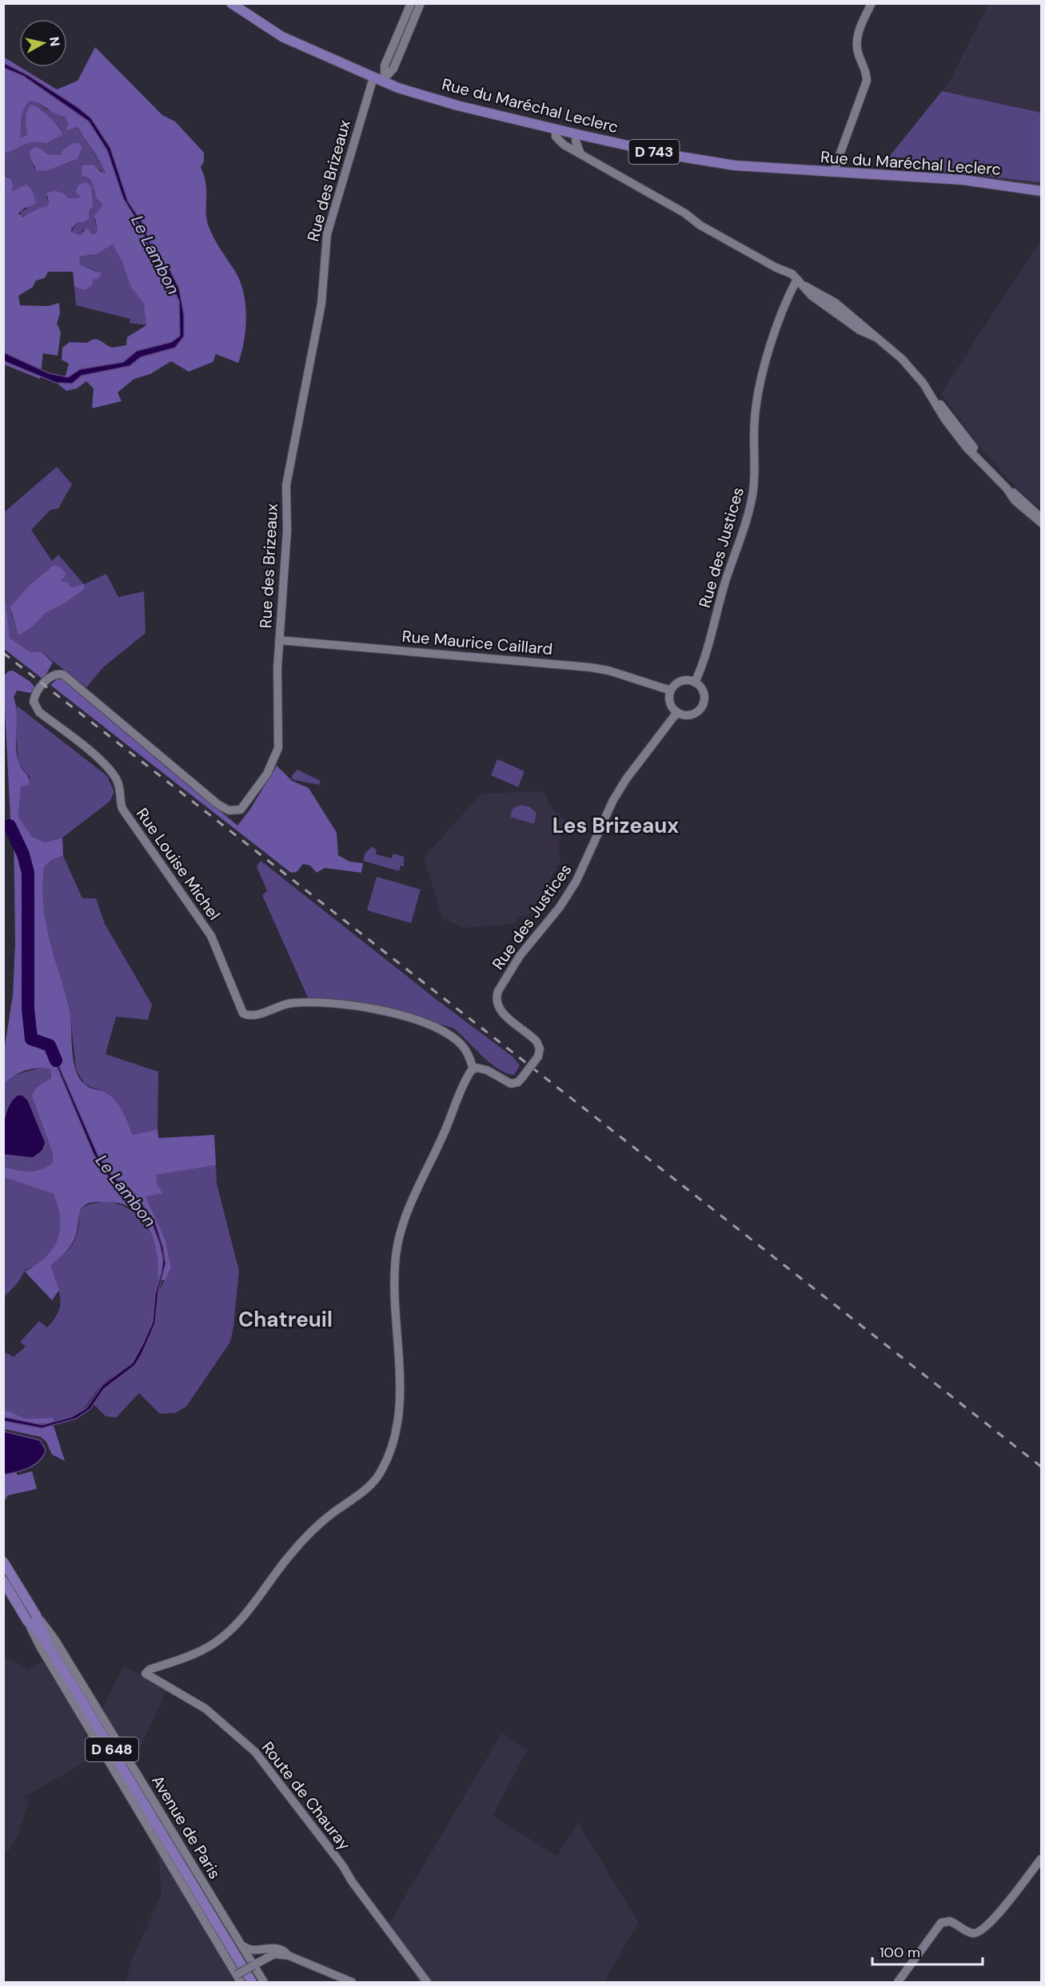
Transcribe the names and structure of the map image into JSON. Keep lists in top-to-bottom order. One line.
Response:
{"streets":{"main road":["Rue du Maréchal Leclerc","D 743","D 648","Avenue de Paris"],"street":["Rue des Brizeaux","Rue des Justices","Rue Maurice Caillard","Rue Louise Michel","Route de Chauray"]},"crossings":[["Rue du Maréchal Leclerc","Rue des Brizeaux"],["Rue des Brizeaux","Rue Maurice Caillard"],["Rue des Brizeaux","Rue Louise Michel"],["Rue des Justices","Rue Maurice Caillard"],["Rue des Justices","Rue Louise Michel"],["Rue des Justices","Route de Chauray"],["Rue Louise Michel","Route de Chauray"]],"districts":["Les Brizeaux","Chatreuil"],"water":["Le Lambon"],"scale_bar":"100 m","north":"right"}
